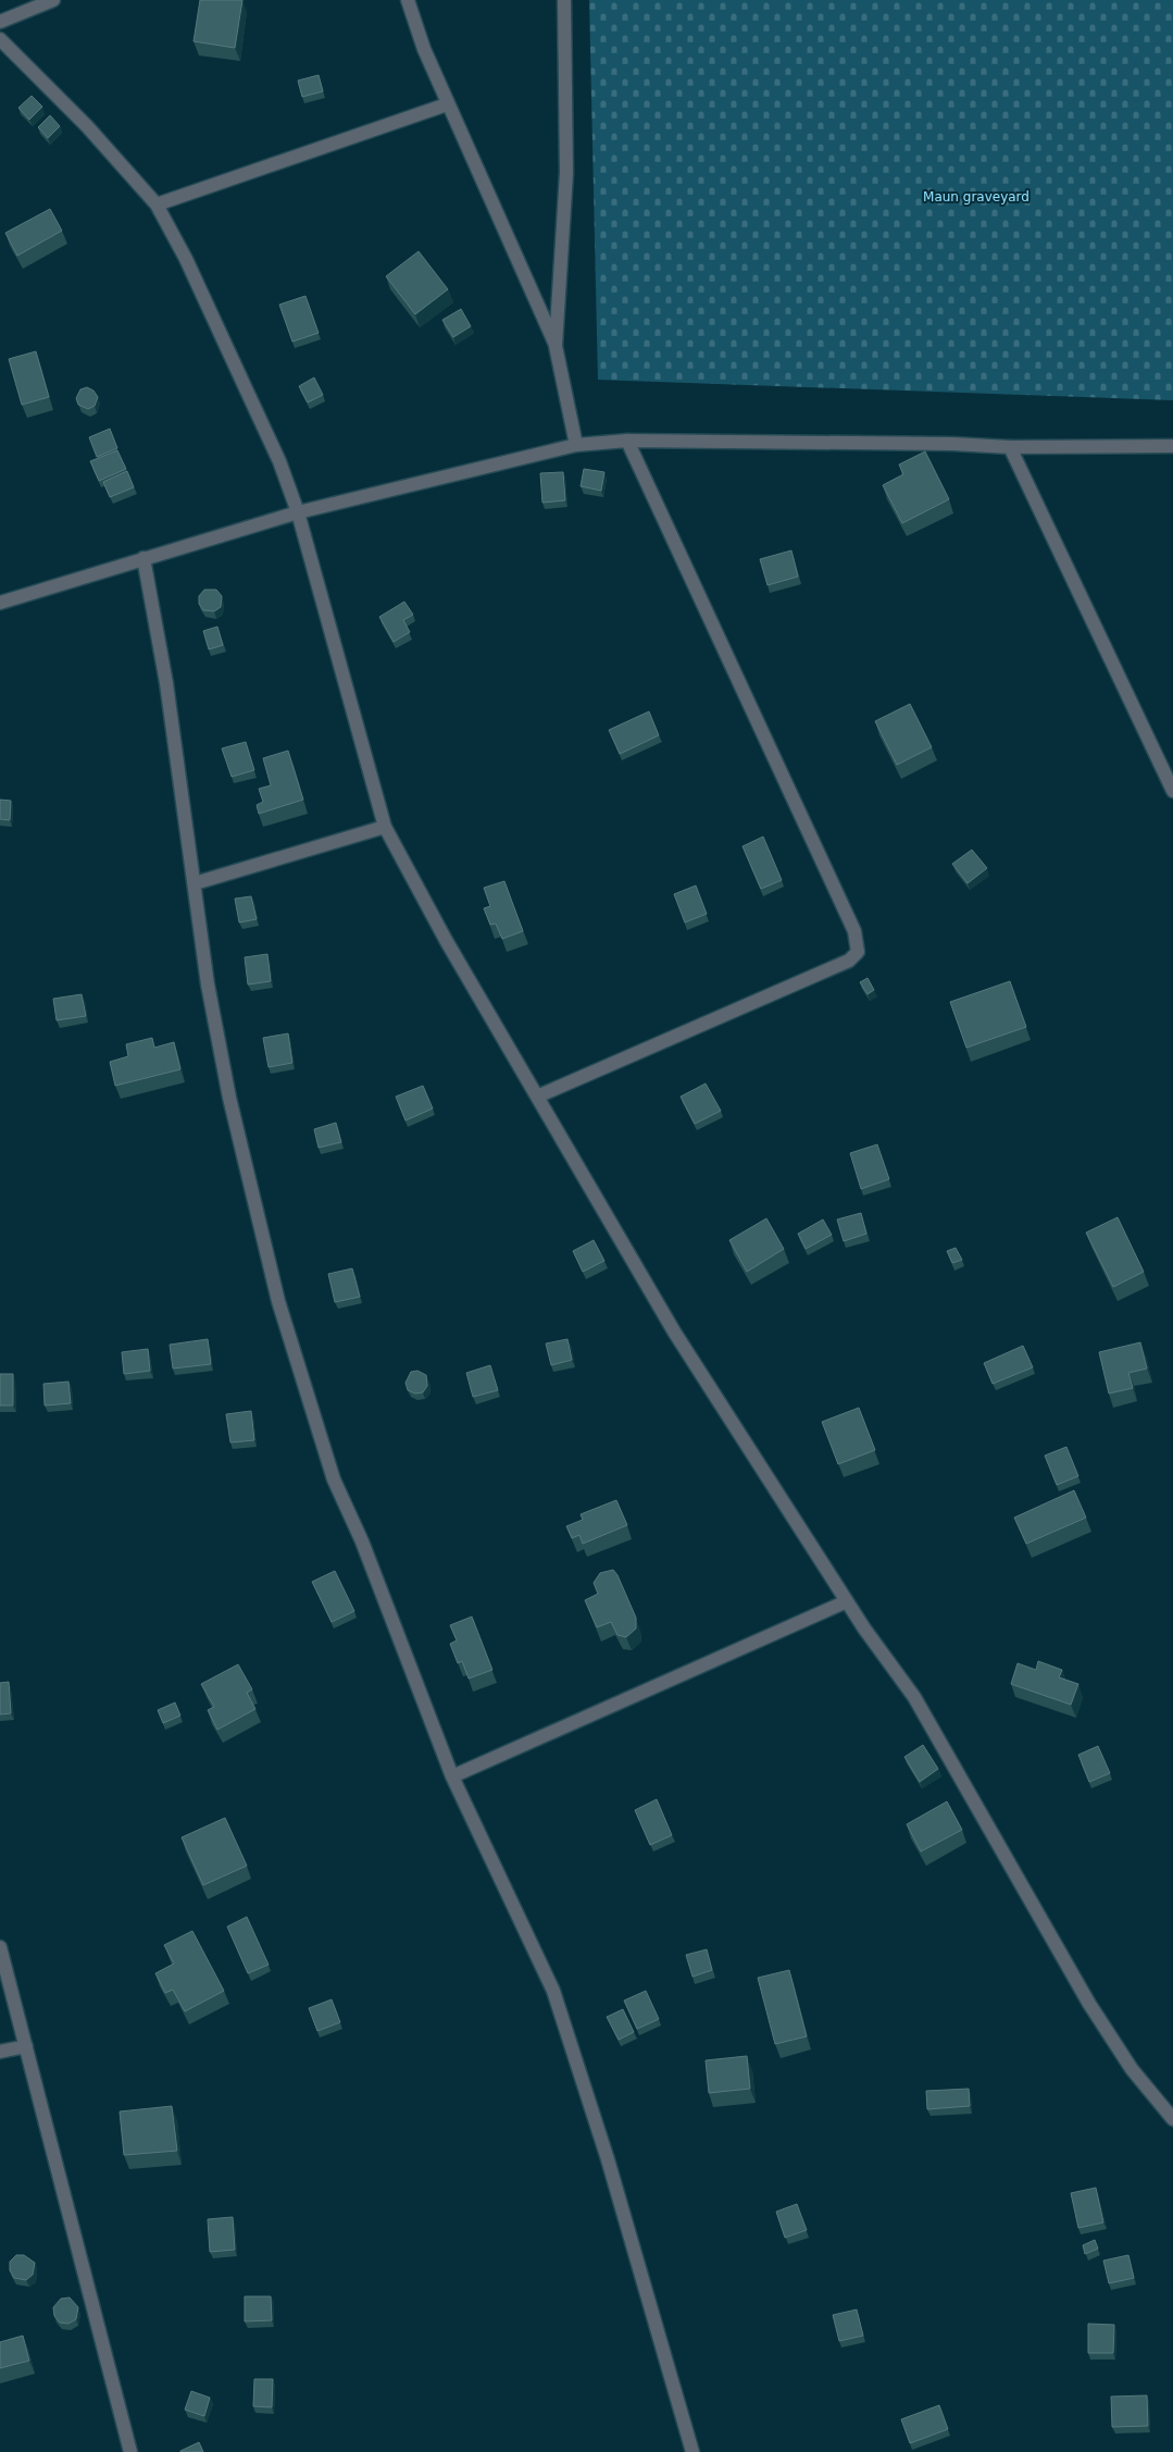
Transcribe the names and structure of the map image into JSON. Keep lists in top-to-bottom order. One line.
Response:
{"parks":["Maun graveyard"]}
